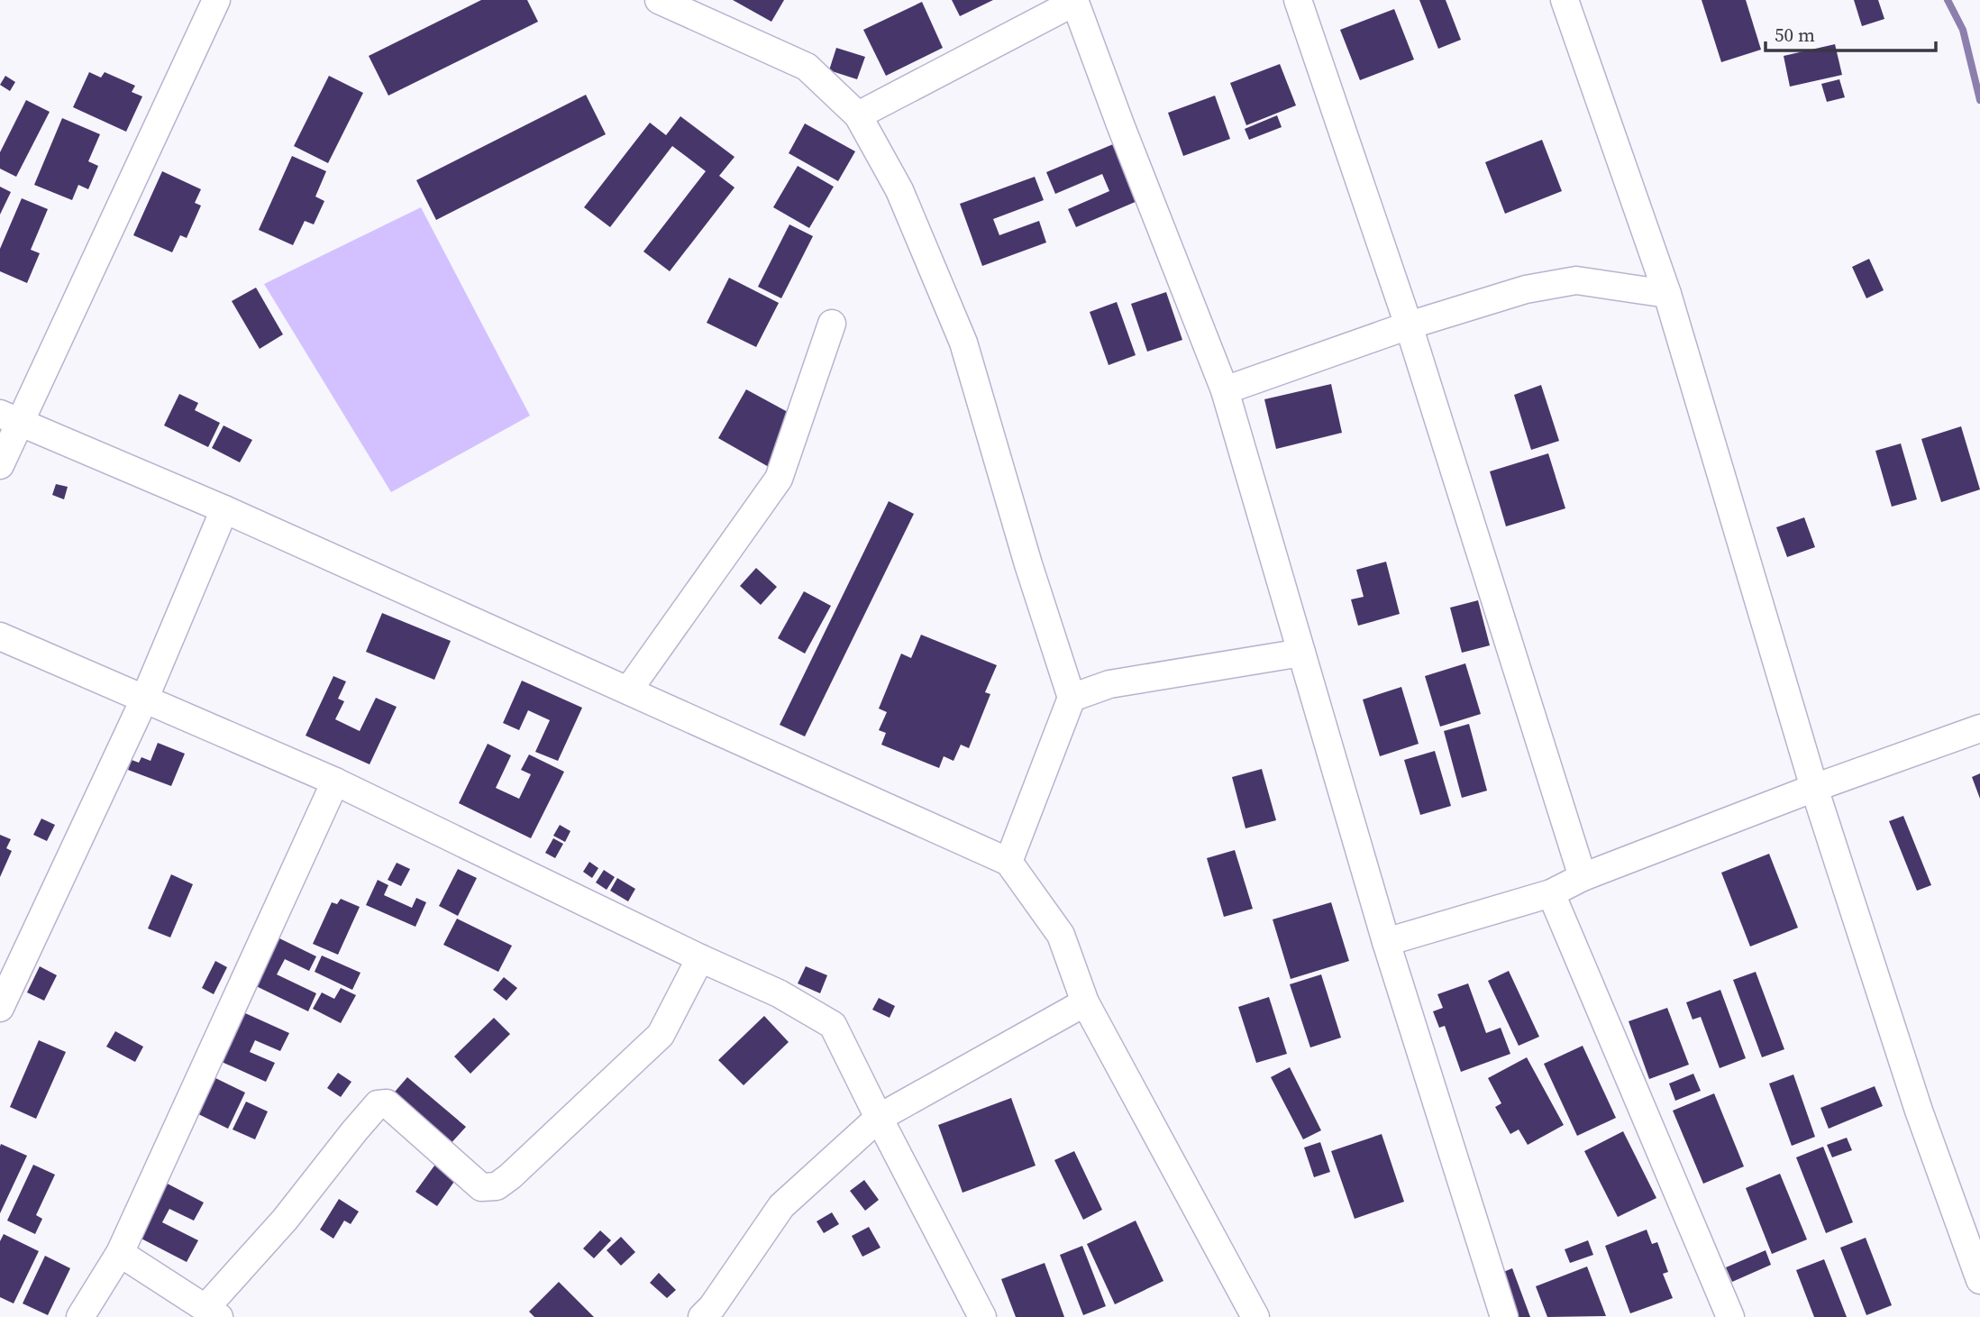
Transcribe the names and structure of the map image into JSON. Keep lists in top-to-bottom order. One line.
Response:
{"scale_bar":"50 m"}
